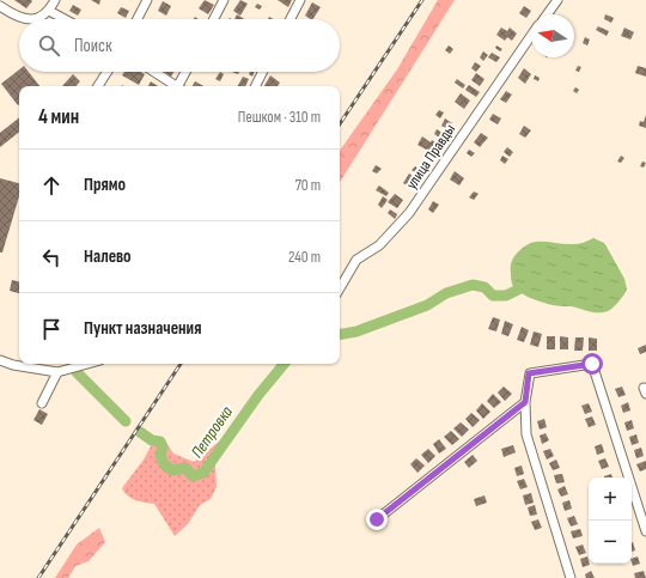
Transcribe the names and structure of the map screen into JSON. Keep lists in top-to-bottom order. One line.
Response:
{"streets":{"street":["улица Правды"]},"water":["Петровка"],"north":"left","page":{"search":"Поиск","heading":["4 мин","Пешком · 310 m"],"list":[["Прямо","70 m"],["Налево","240 m"],"Пункт назначения"],"map_buttons":["+","−"]}}
